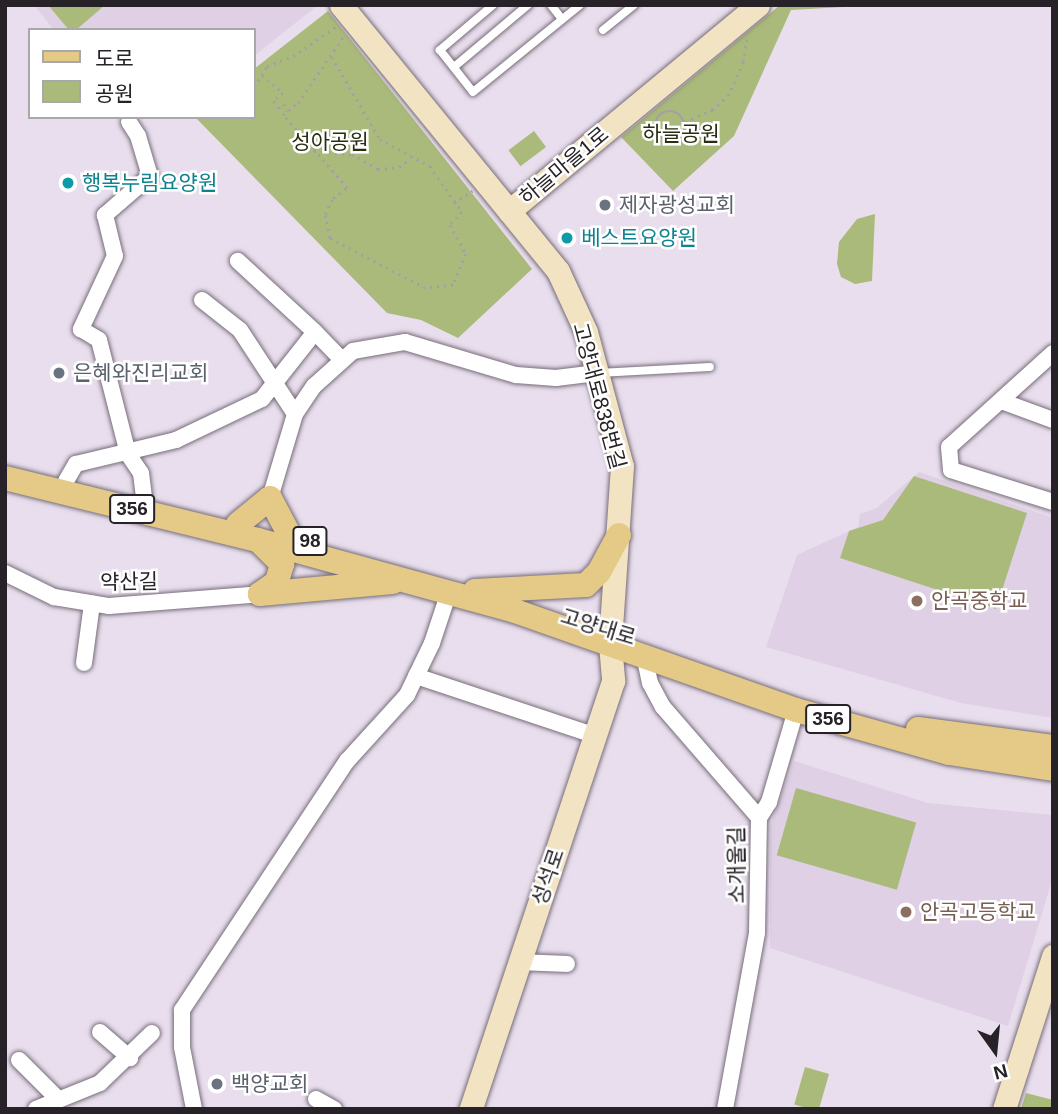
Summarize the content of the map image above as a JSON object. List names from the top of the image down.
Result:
{
  "streets": {
    "main road": ["356", "98", "고양대로"],
    "street": [
      "하늘마을1로",
      "고양대로838번길",
      "약산길",
      "소개울길",
      "성석로"
    ]
  },
  "crossings": [
    ["하늘마을1로", "고양대로838번길"],
    ["고양대로838번길", "고양대로"],
    ["고양대로838번길", "성석로"],
    ["고양대로", "소개울길"],
    ["고양대로", "성석로"]
  ],
  "parks": ["하늘공원", "성아공원"],
  "places": [
    "행복누림요양원",
    "제자광성교회",
    "베스트요양원",
    "은혜와진리교회",
    "안곡중학교",
    "안곡고등학교",
    "백양교회"
  ],
  "legend": ["도로", "공원"],
  "north": "bottom"
}
